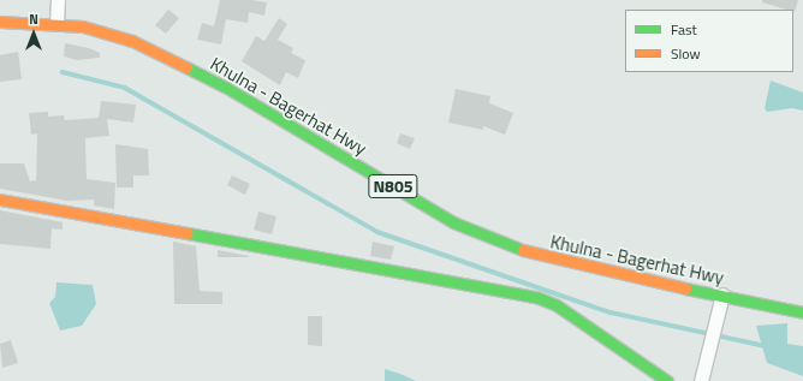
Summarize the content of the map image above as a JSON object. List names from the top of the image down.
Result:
{
  "streets": {
    "main road": ["Khulna - Bagerhat Hwy", "N805"]
  },
  "legend": ["Fast", "Slow"],
  "north": "top"
}
